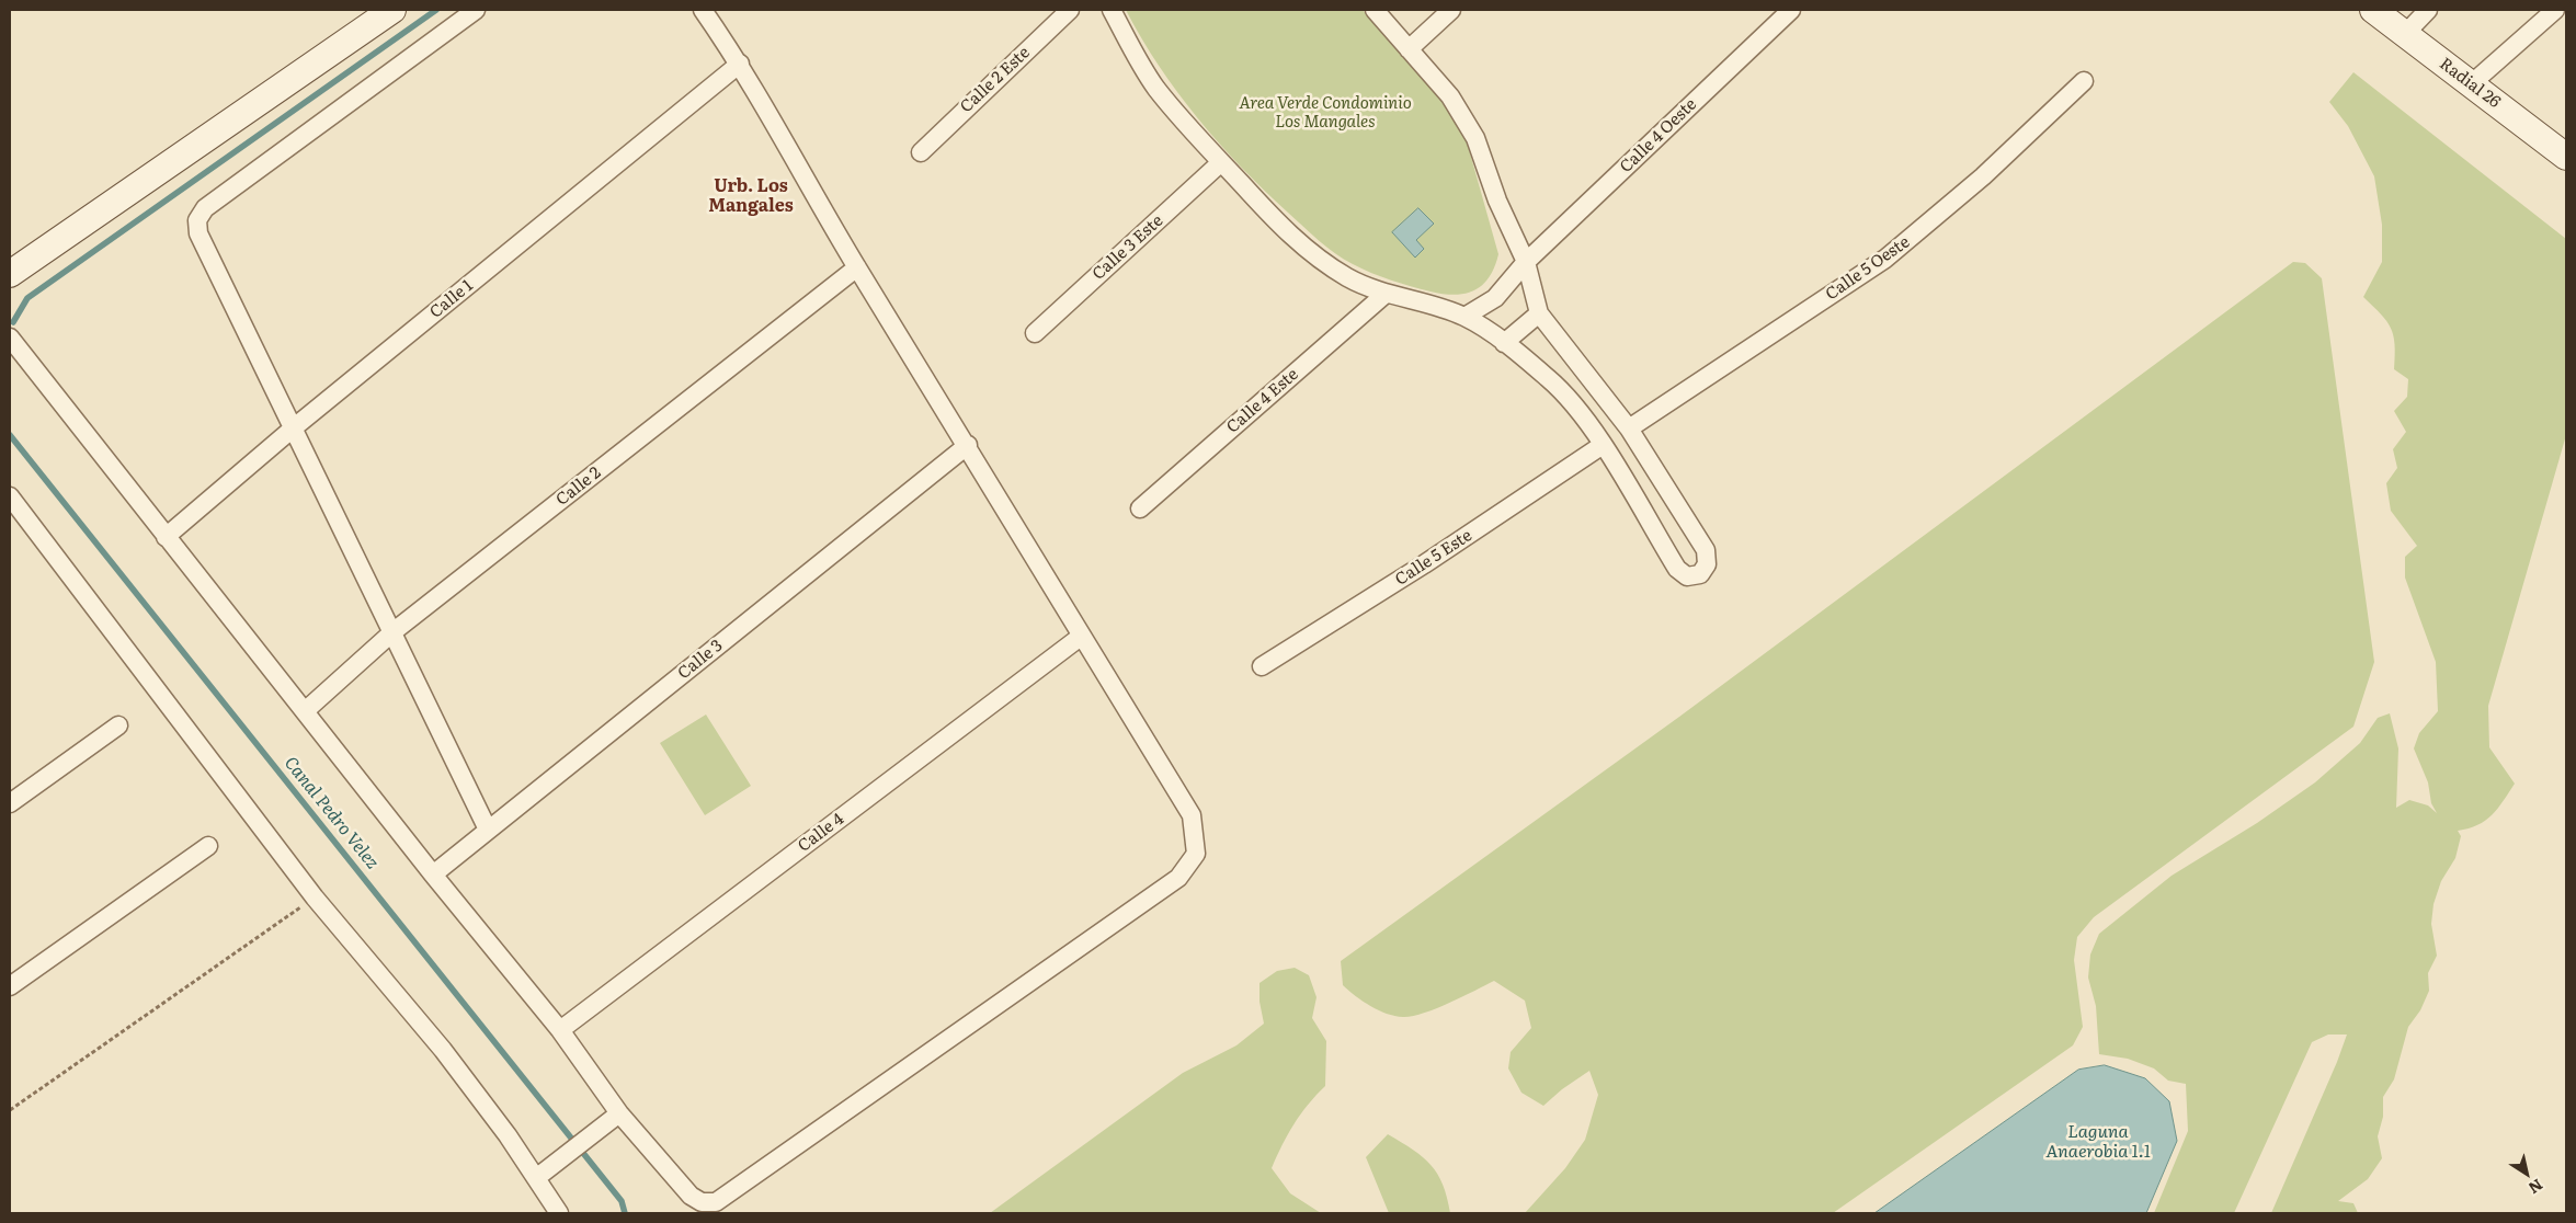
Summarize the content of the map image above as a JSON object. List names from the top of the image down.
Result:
{
  "streets": {
    "street": [
      "Calle 2 Este",
      "Radial 26",
      "Calle 4 Oeste",
      "Calle 3 Este",
      "Calle 5 Oeste",
      "Calle 1",
      "Calle 4 Este",
      "Calle 2",
      "Calle 5 Este",
      "Calle 3",
      "Calle 4"
    ]
  },
  "districts": ["Urb. Los Mangales"],
  "water": ["Canal Pedro Velez", "Laguna Anaerobia 1.1"],
  "parks": ["Area Verde Condominio Los Mangales"],
  "north": "bottom right"
}
